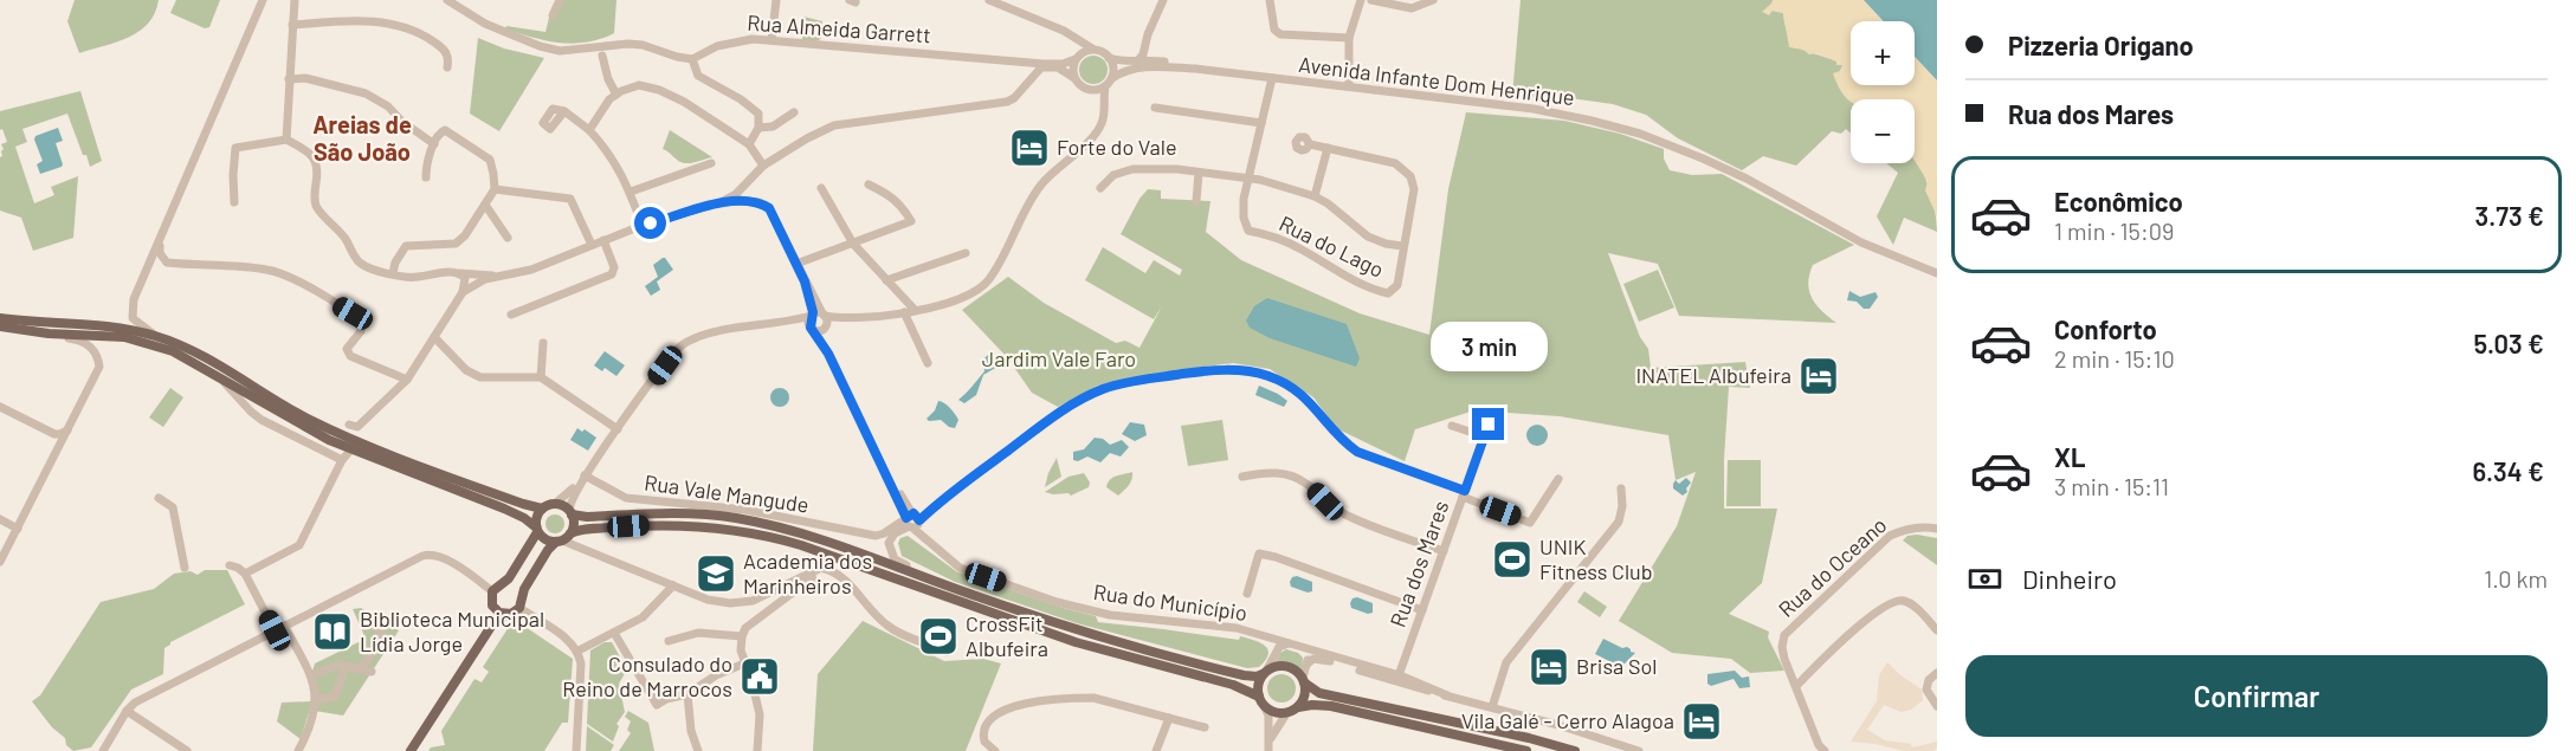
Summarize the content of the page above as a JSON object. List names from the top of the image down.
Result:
{
  "streets": {
    "street": [
      "Rua Almeida Garrett",
      "Avenida Infante Dom Henrique",
      "Rua do Lago",
      "Rua Vale Mangude",
      "Rua dos Mares",
      "Rua do Oceano",
      "Rua do Município"
    ]
  },
  "crossings": [
    ["Avenida Infante Dom Henrique", "Rua do Lago"],
    ["Rua Vale Mangude", "Rua dos Mares"],
    ["Rua Vale Mangude", "Rua do Município"],
    ["Rua dos Mares", "Rua do Município"]
  ],
  "districts": ["Areias de São João"],
  "parks": ["Jardim Vale Faro"],
  "places": {
    "hotel": [
      "Forte do Vale",
      "INATEL Albufeira",
      "Brisa Sol",
      "Vila Galé - Cerro Alagoa"
    ],
    "sports": ["UNIK Fitness Club", "CrossFit Albufeira"],
    "school or university": ["Academia dos Marinheiros"],
    "library": ["Biblioteca Municipal Lídia Jorge"],
    "public building": ["Consulado do Reino de Marrocos"]
  },
  "page": {
    "banner": ["Pizzeria Origano", "Rua dos Mares"],
    "map_buttons": ["+", "−"],
    "list": [
      {
        "name": "Econômico",
        "note": "1 min · 15:09",
        "value": "3.73 €"
      },
      {
        "name": "Conforto",
        "note": "2 min · 15:10",
        "value": "5.03 €"
      },
      {
        "name": "XL",
        "note": "3 min · 15:11",
        "value": "6.34 €"
      }
    ],
    "bubble": "3 min",
    "pay": ["Dinheiro", "1.0 km"],
    "buttons": "Confirmar"
  }
}
